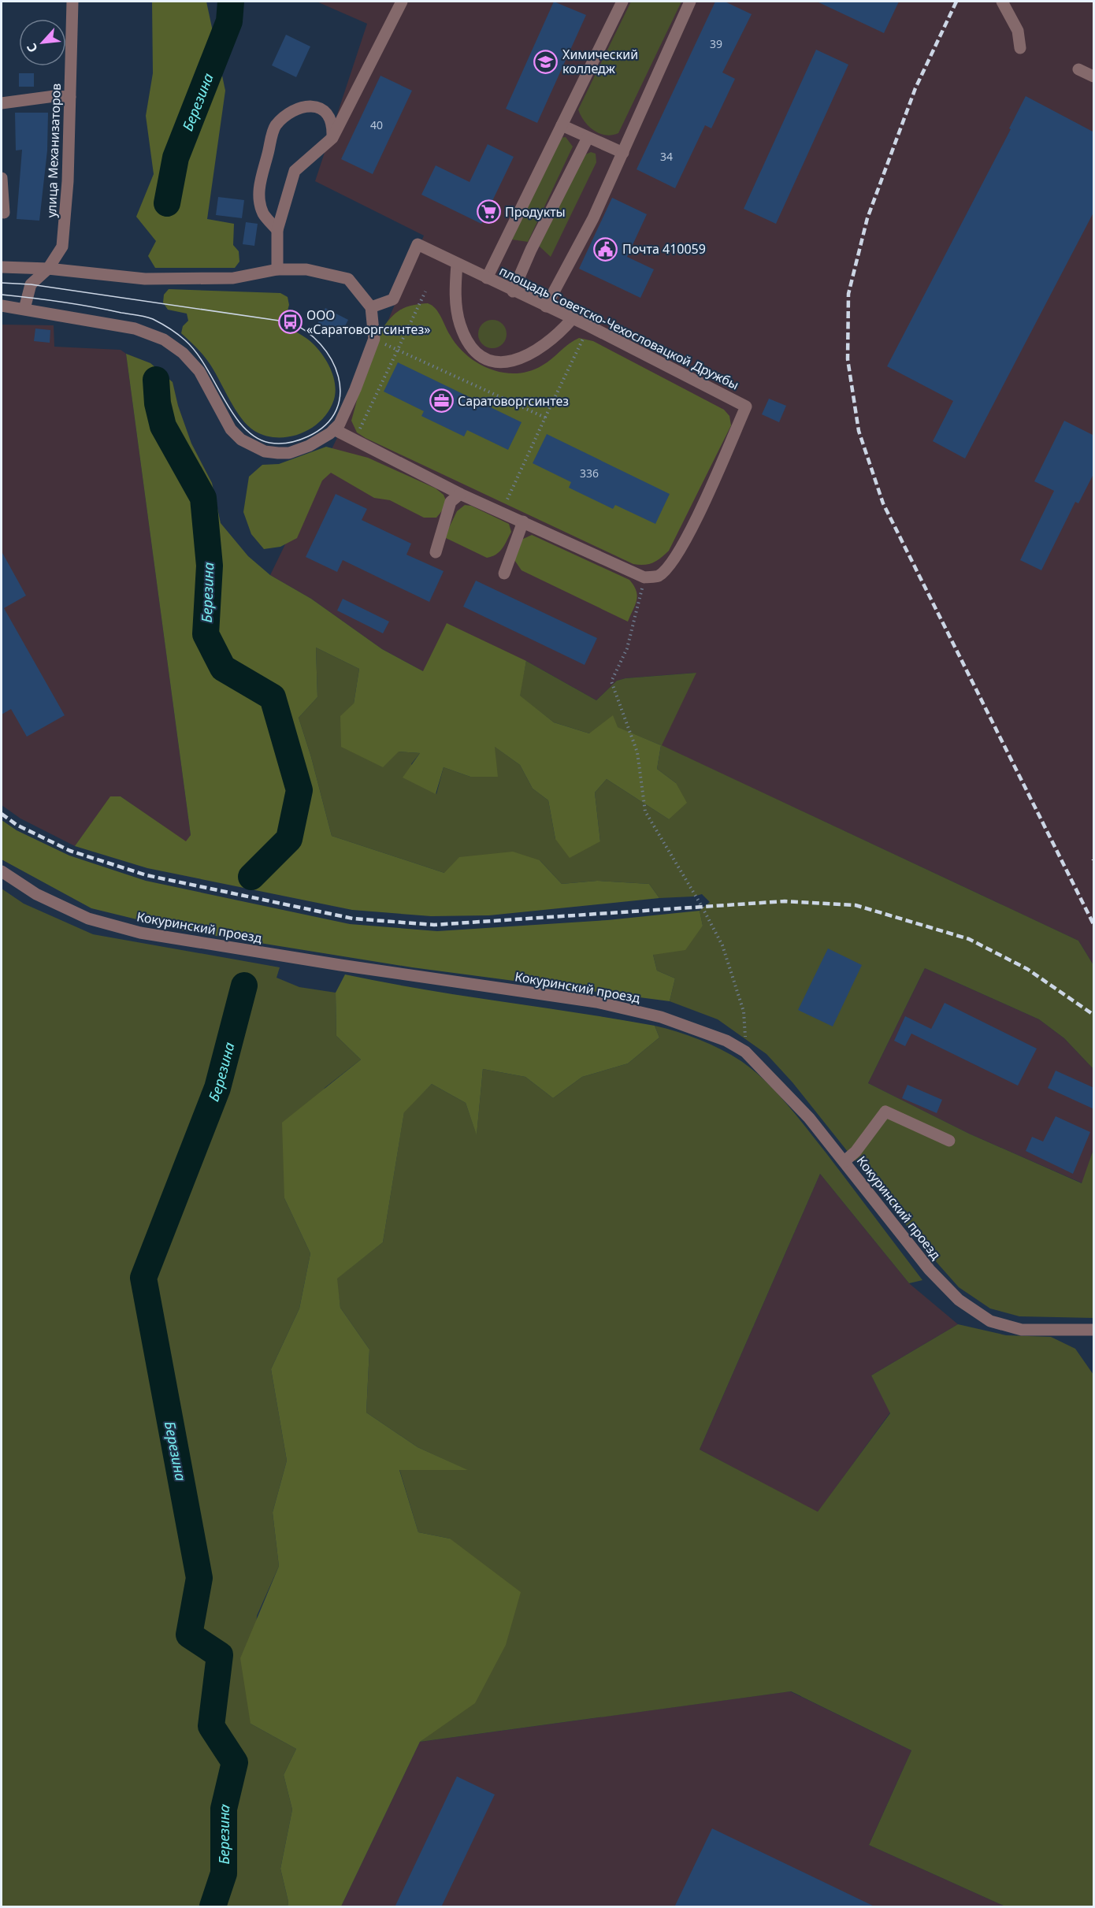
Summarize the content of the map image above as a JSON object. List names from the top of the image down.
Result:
{
  "streets": {
    "street": ["улица Механизаторов", "площадь Советско-Чехословацкой Дружбы", "Кокуринский проезд"]
  },
  "water": ["Березина"],
  "places": {
    "school or university": ["Химический колледж"],
    "supermarket": ["Продукты"],
    "public building": ["Почта 410059"],
    "bus stop": ["ООО «Саратоворгсинтез»"],
    "office": ["Саратоворгсинтез"]
  },
  "house_numbers": [
    "39",
    "40",
    "34",
    "336"
  ],
  "north": "bottom left"
}
